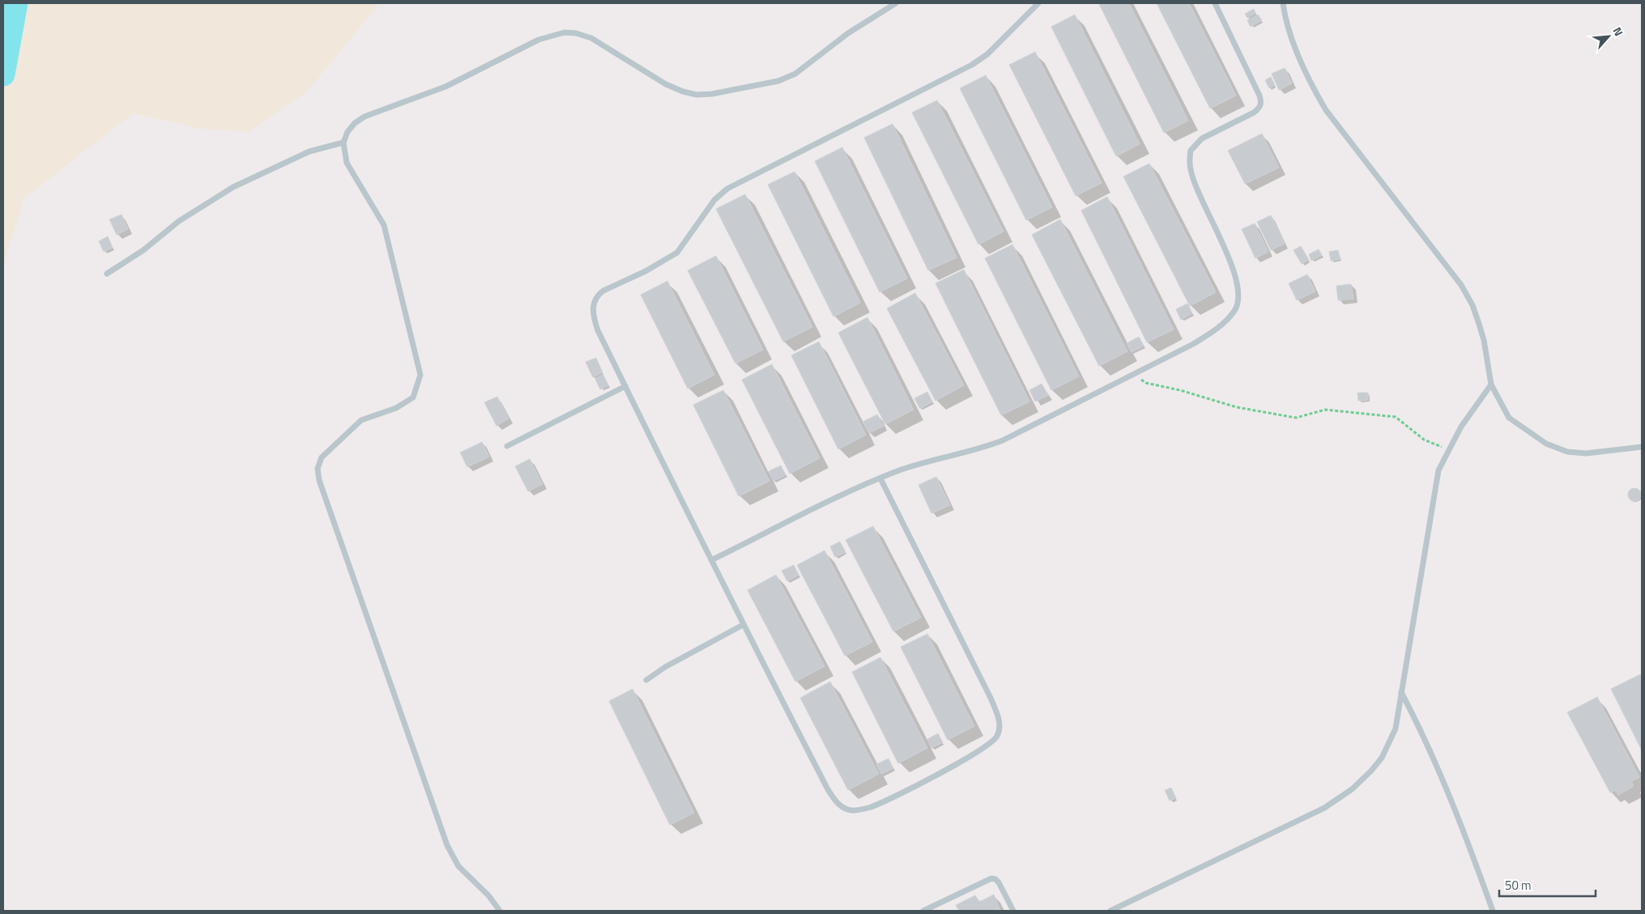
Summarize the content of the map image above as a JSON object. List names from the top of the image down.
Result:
{
  "scale_bar": "50 m",
  "north": "top right"
}
